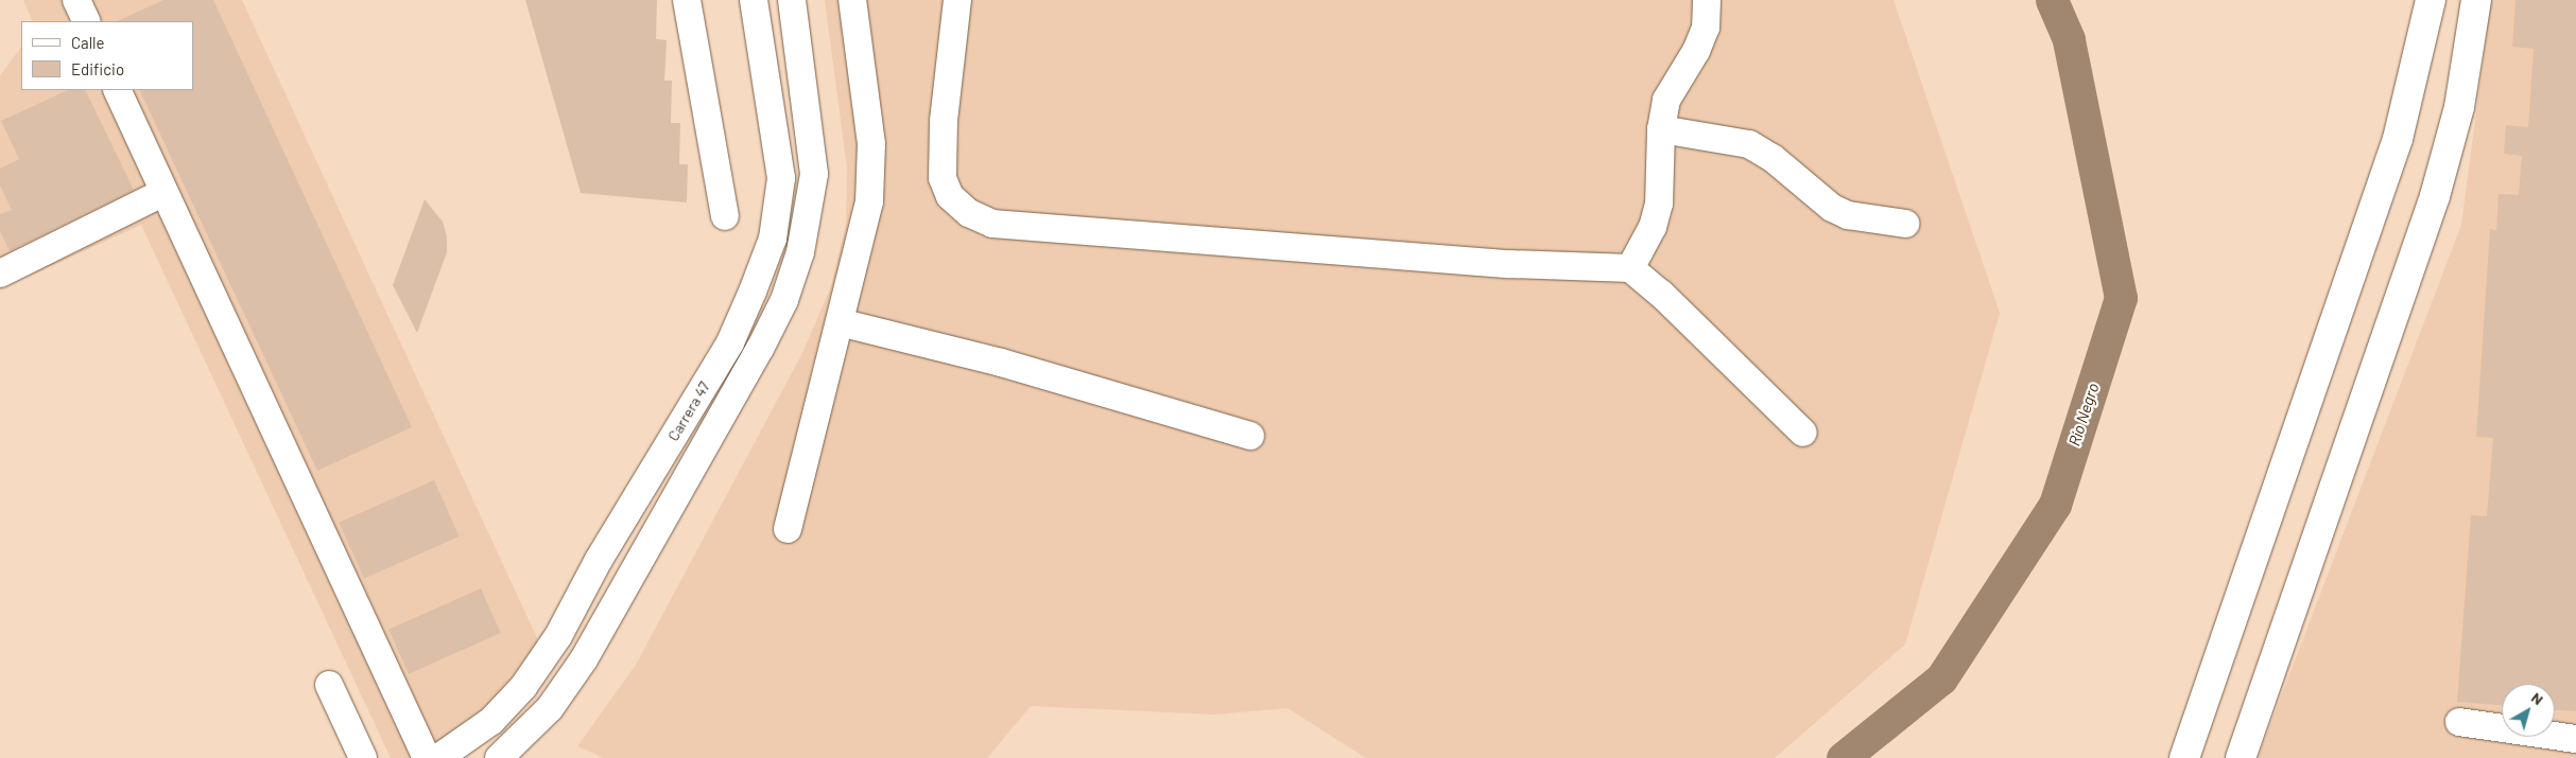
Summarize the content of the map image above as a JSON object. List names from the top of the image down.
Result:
{
  "streets": {
    "street": ["Carrera 47"]
  },
  "water": ["Río Negro"],
  "legend": ["Calle", "Edificio"],
  "north": "top right"
}
